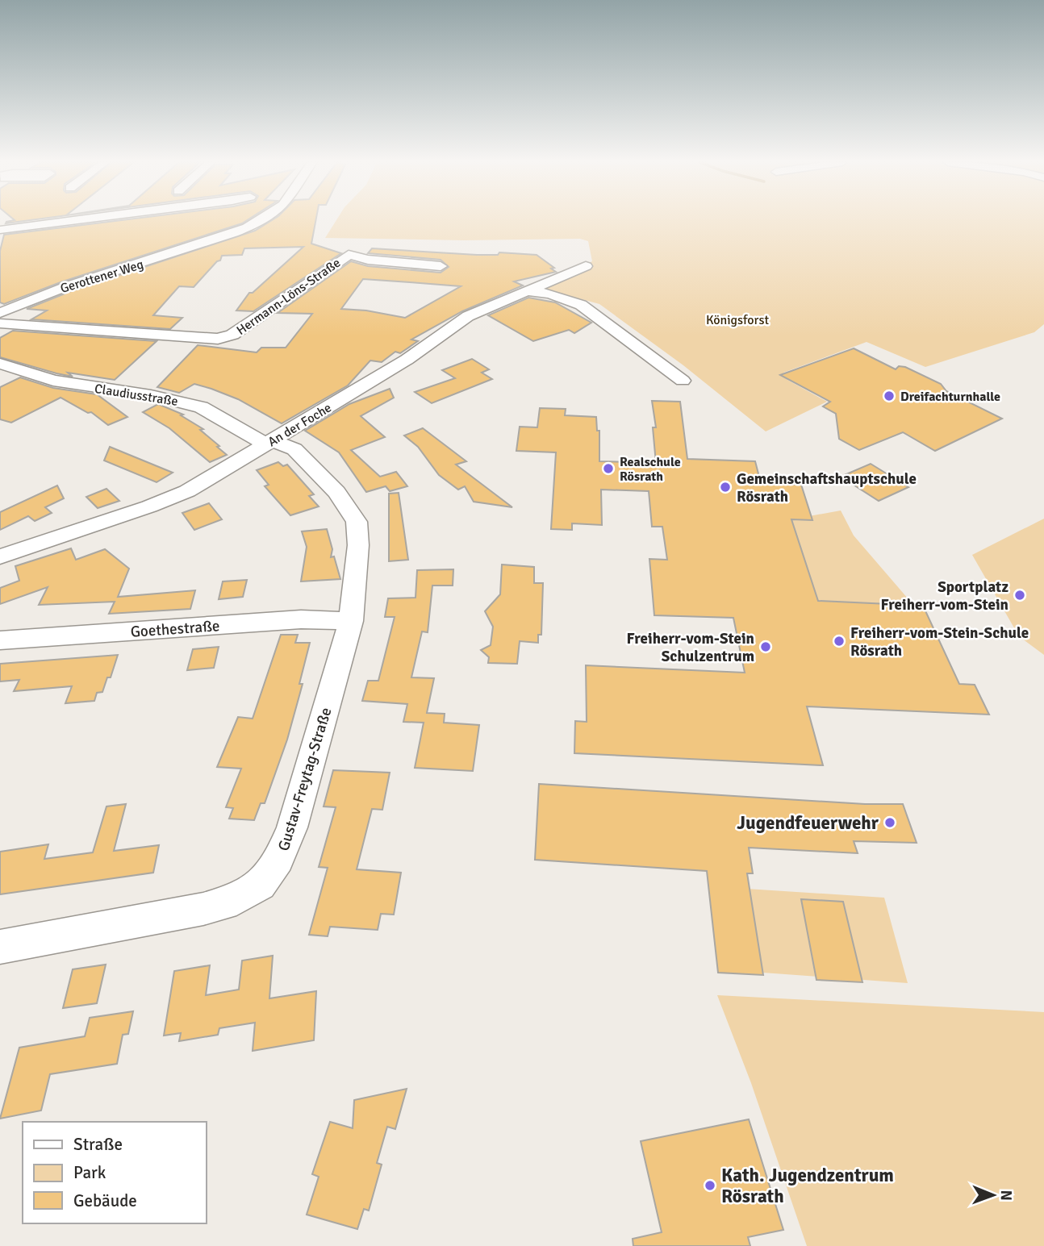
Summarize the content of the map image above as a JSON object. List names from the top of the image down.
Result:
{
  "streets": {
    "street": [
      "Gerottener Weg",
      "Hermann-Löns-Straße",
      "Claudiusstraße",
      "An der Foche",
      "Goethestraße",
      "Gustav-Freytag-Straße"
    ]
  },
  "crossings": [
    ["Claudiusstraße", "An der Foche"],
    ["Claudiusstraße", "Gustav-Freytag-Straße"],
    ["An der Foche", "Gustav-Freytag-Straße"],
    ["Goethestraße", "Gustav-Freytag-Straße"]
  ],
  "parks": ["Königsforst"],
  "places": [
    "Dreifachturnhalle",
    "Realschule Rösrath",
    "Gemeinschaftshauptschule Rösrath",
    "Sportplatz Freiherr-vom-Stein",
    "Freiherr-vom-Stein-Schule Rösrath",
    "Freiherr-vom-Stein Schulzentrum",
    "Jugendfeuerwehr",
    "Kath. Jugendzentrum Rösrath"
  ],
  "legend": ["Straße", "Park", "Gebäude"],
  "north": "right"
}
